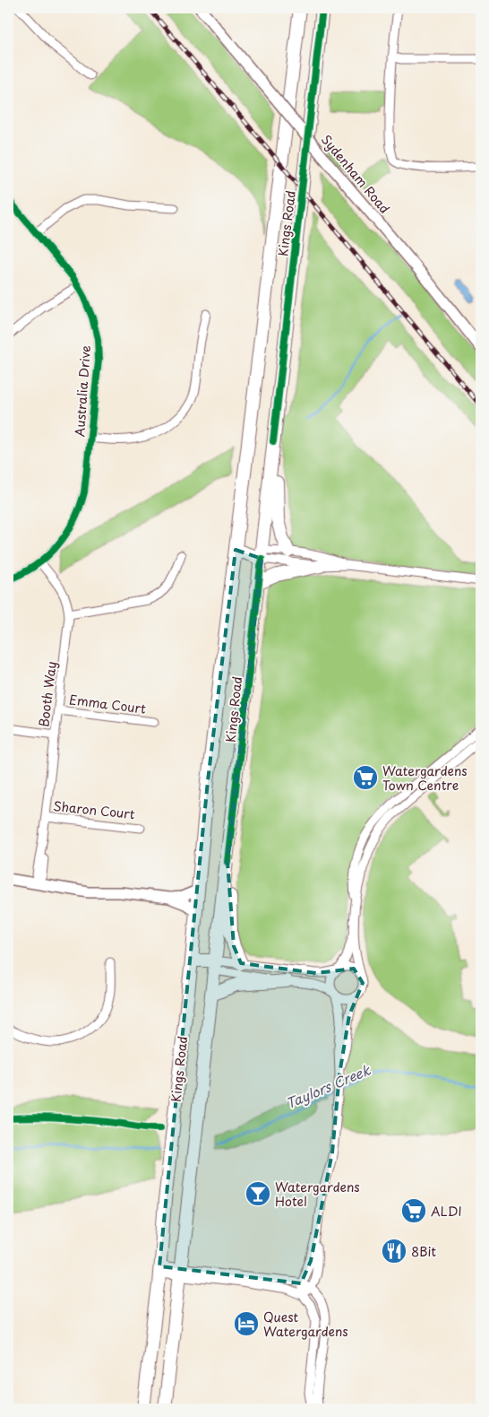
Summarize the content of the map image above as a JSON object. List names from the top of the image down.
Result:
{
  "streets": {
    "main road": ["Kings Road"],
    "street": [
      "Sydenham Road",
      "Australia Drive",
      "Booth Way",
      "Emma Court",
      "Sharon Court"
    ]
  },
  "crossings": [
    ["Australia Drive", "Booth Way"],
    ["Booth Way", "Emma Court"],
    ["Booth Way", "Sharon Court"]
  ],
  "water": ["Taylors Creek"],
  "places": {
    "supermarket": ["Watergardens Town Centre", "ALDI"],
    "bar": ["Watergardens Hotel"],
    "restaurant": ["8Bit"],
    "hotel": ["Quest Watergardens"]
  }
}
